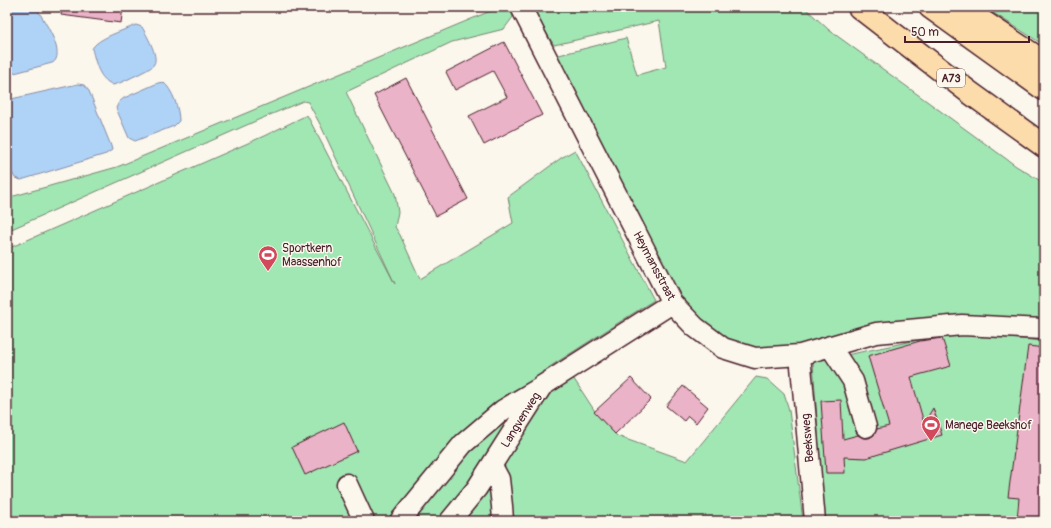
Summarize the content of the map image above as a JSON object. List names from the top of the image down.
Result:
{
  "streets": {
    "highway": ["A73"],
    "street": ["Heymansstraat", "Langvenweg", "Beeksweg"]
  },
  "crossings": [
    ["Heymansstraat", "Langvenweg"],
    ["Heymansstraat", "Beeksweg"]
  ],
  "places": {
    "sports": ["Sportkern Maassenhof", "Manege Beekshof"]
  },
  "scale_bar": "50 m"
}
